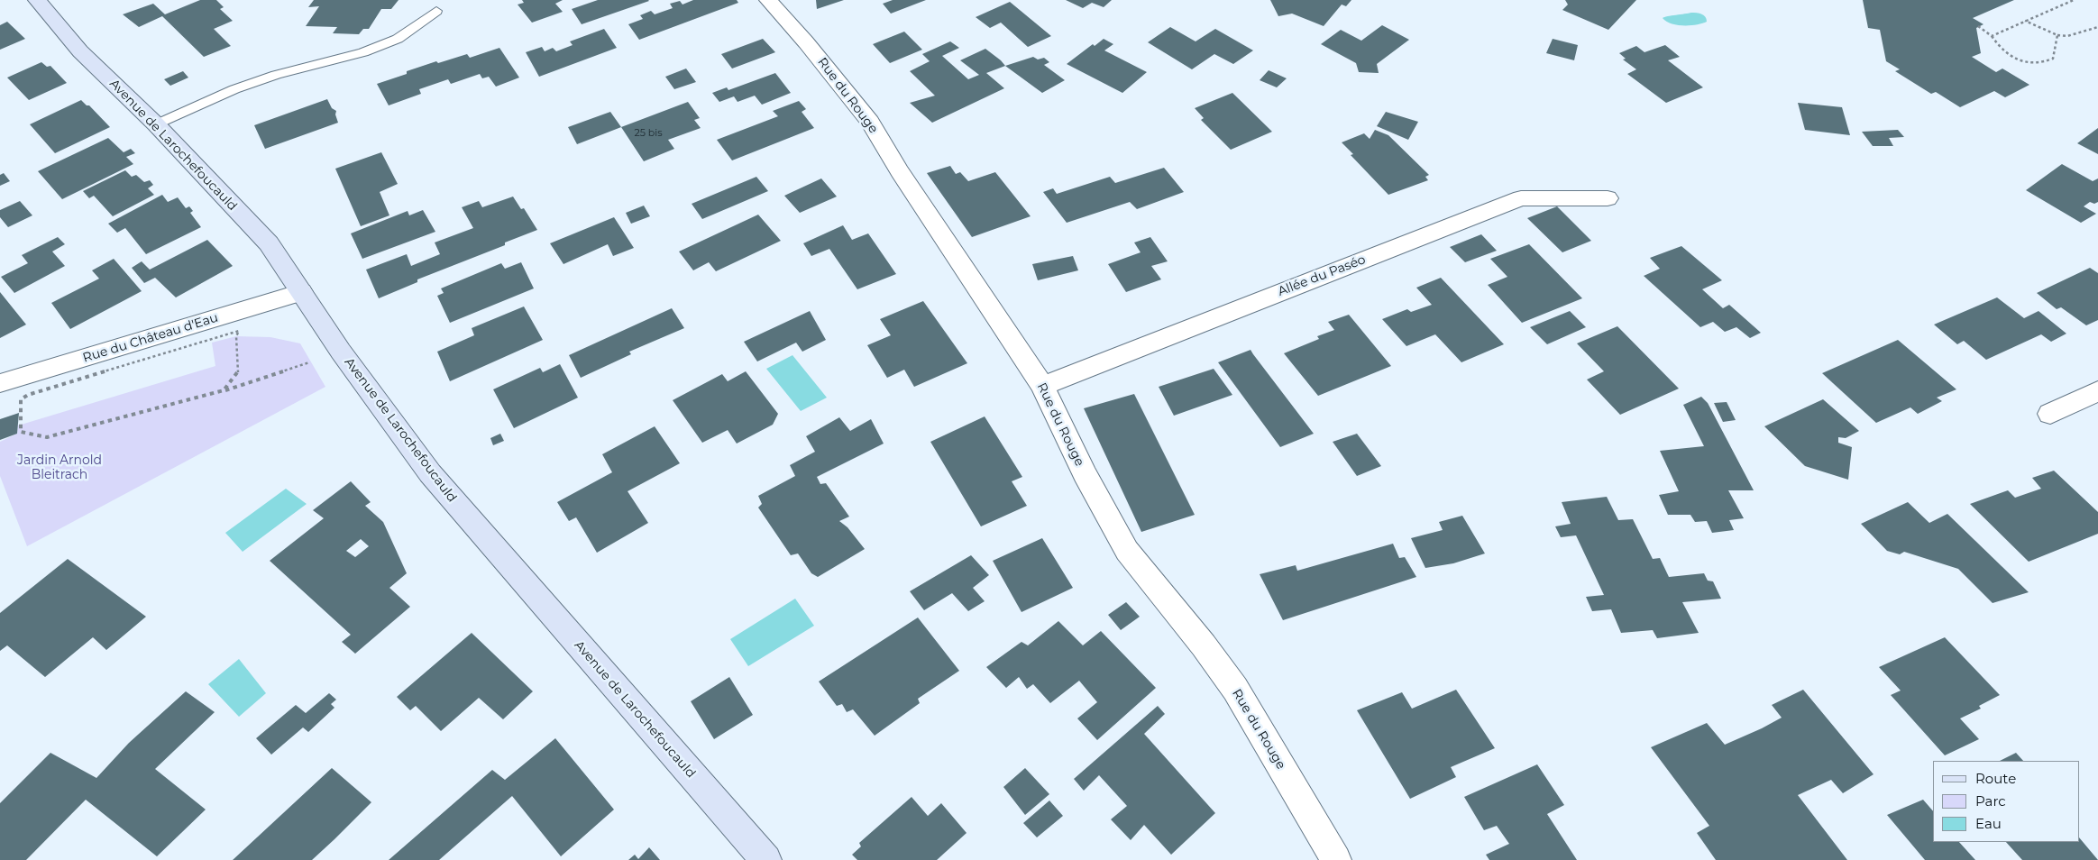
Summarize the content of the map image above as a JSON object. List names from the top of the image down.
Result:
{
  "streets": {
    "main road": ["Avenue de Larochefoucauld"],
    "street": ["Rue du Rouge", "Allée du Paséo", "Rue du Château d'Eau"]
  },
  "crossings": [
    ["Rue du Rouge", "Allée du Paséo"],
    ["Avenue de Larochefoucauld", "Rue du Château d'Eau"]
  ],
  "parks": ["Jardin Arnold Bleitrach"],
  "house_numbers": ["25 bis"],
  "legend": ["Route", "Parc", "Eau"]
}
